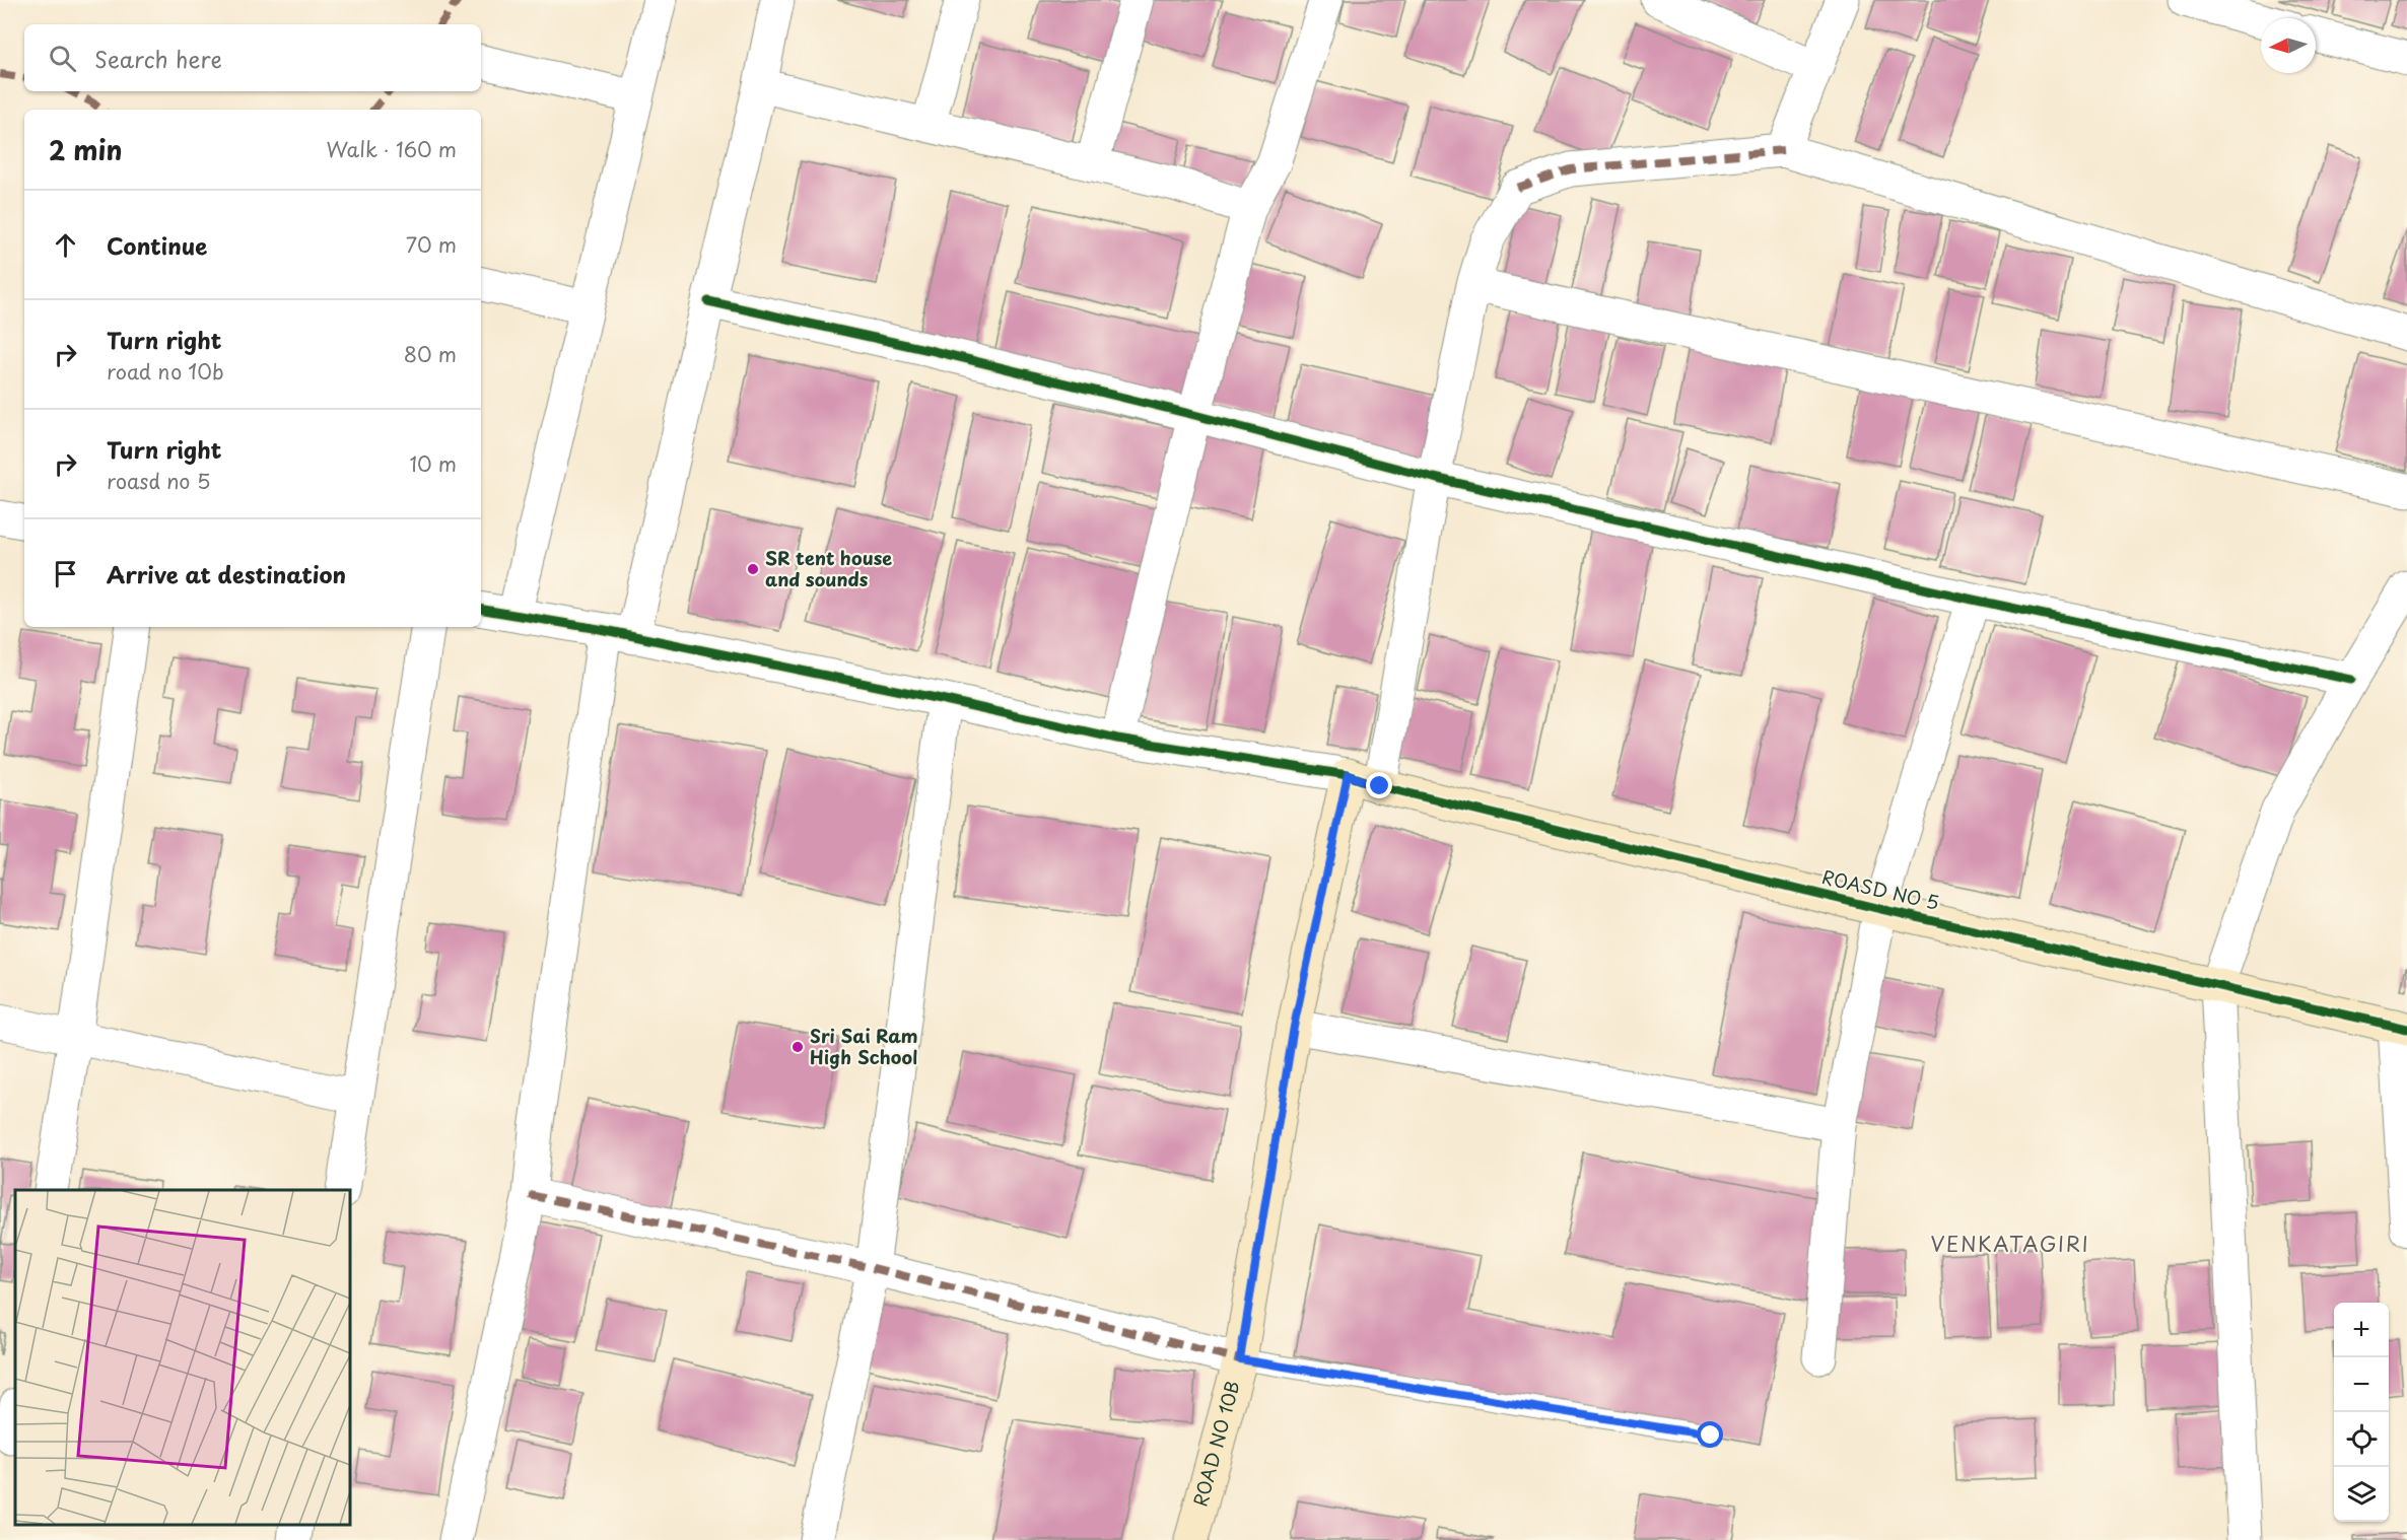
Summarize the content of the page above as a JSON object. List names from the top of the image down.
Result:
{
  "streets": {
    "street": ["ROASD NO 5", "ROAD NO 10B"]
  },
  "crossings": [
    ["ROASD NO 5", "ROAD NO 10B"]
  ],
  "districts": ["VENKATAGIRI"],
  "places": ["SR tent house and sounds", "Sri Sai Ram High School"],
  "north": "left",
  "page": {
    "search": "Search here",
    "heading": ["2 min", "Walk · 160 m"],
    "list": [
      ["Continue", "70 m"],
      ["Turn right", "road no 10b", "80 m"],
      ["Turn right", "roasd no 5", "10 m"],
      "Arrive at destination"
    ],
    "map_buttons": ["+", "−"]
  }
}
